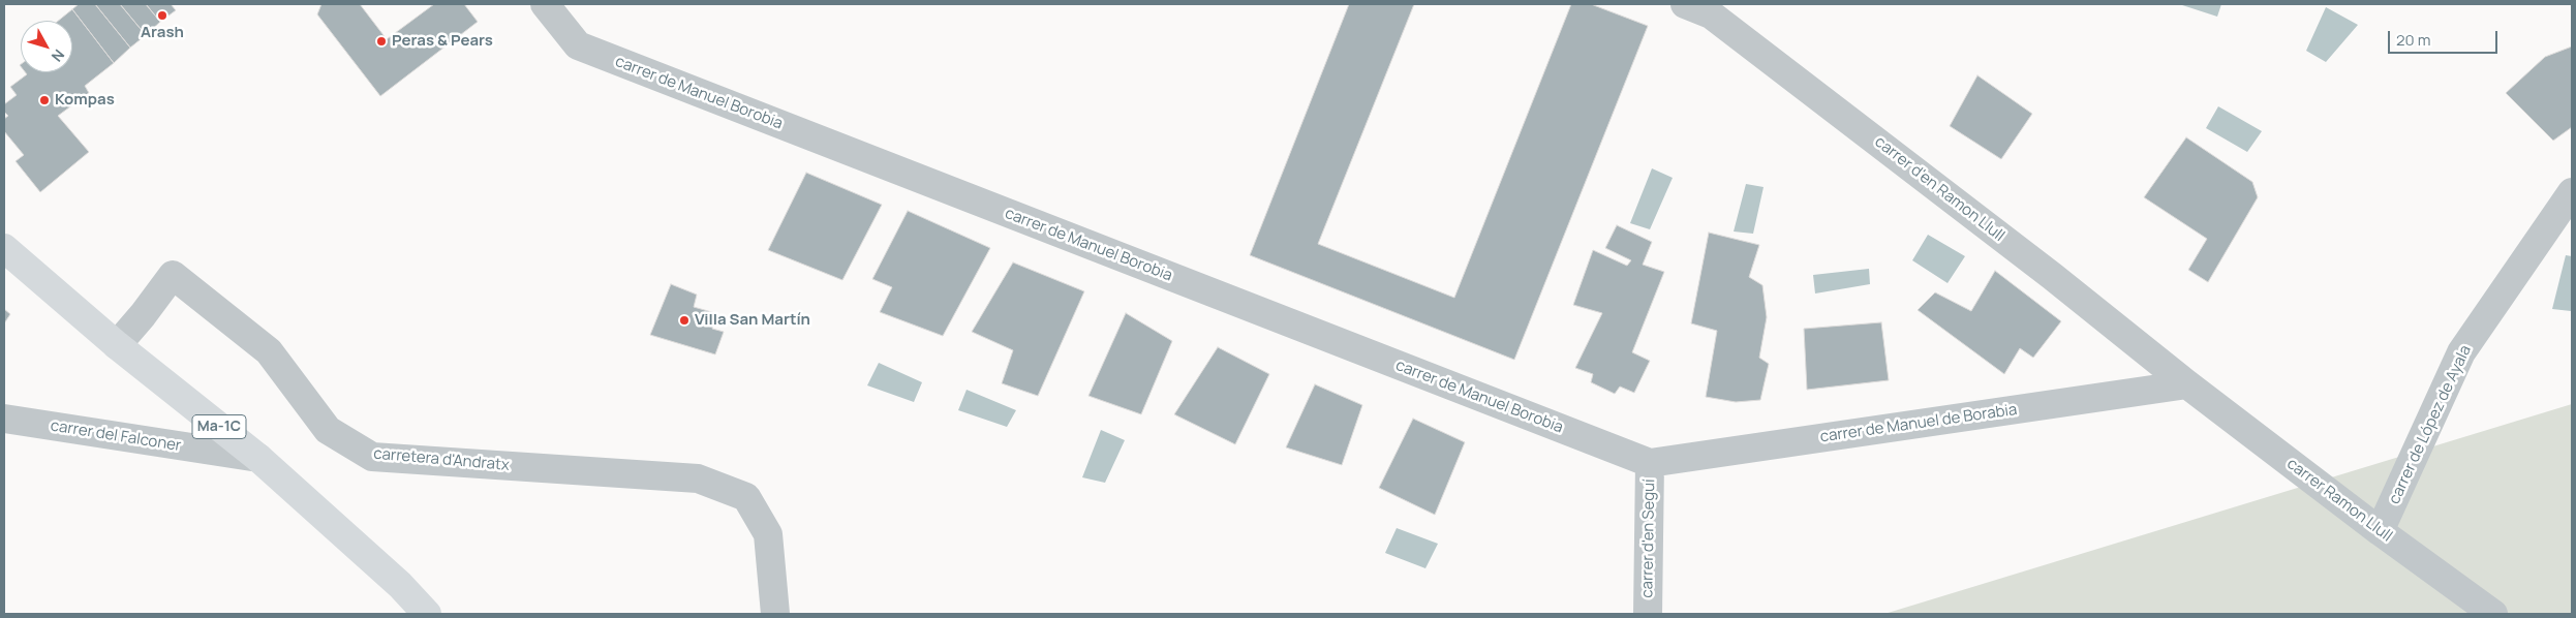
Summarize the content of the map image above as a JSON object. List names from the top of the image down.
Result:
{
  "streets": {
    "main road": ["Ma-1C"],
    "street": [
      "carrer de Manuel Borobia",
      "carrer d'en Ramon Llull",
      "carrer de Manuel de Borabia",
      "carrer de López de Ayala",
      "carrer del Falconer",
      "carretera d'Andratx",
      "carrer Ramon Llull",
      "carrer d'en Seguí"
    ]
  },
  "crossings": [
    ["carrer de Manuel Borobia", "carrer de Manuel de Borabia"],
    ["carrer de Manuel Borobia", "carrer d'en Seguí"],
    ["carrer d'en Ramon Llull", "carrer de Manuel de Borabia"],
    ["carrer d'en Ramon Llull", "carrer Ramon Llull"],
    ["carrer de Manuel de Borabia", "carrer Ramon Llull"],
    ["carrer de Manuel de Borabia", "carrer d'en Seguí"],
    ["carrer de López de Ayala", "carrer Ramon Llull"],
    ["Ma-1C", "carrer del Falconer"],
    ["Ma-1C", "carretera d'Andratx"]
  ],
  "places": [
    "Arash",
    "Peras & Pears",
    "Kompas",
    "Villa San Martín"
  ],
  "scale_bar": "20 m",
  "north": "bottom right"
}
